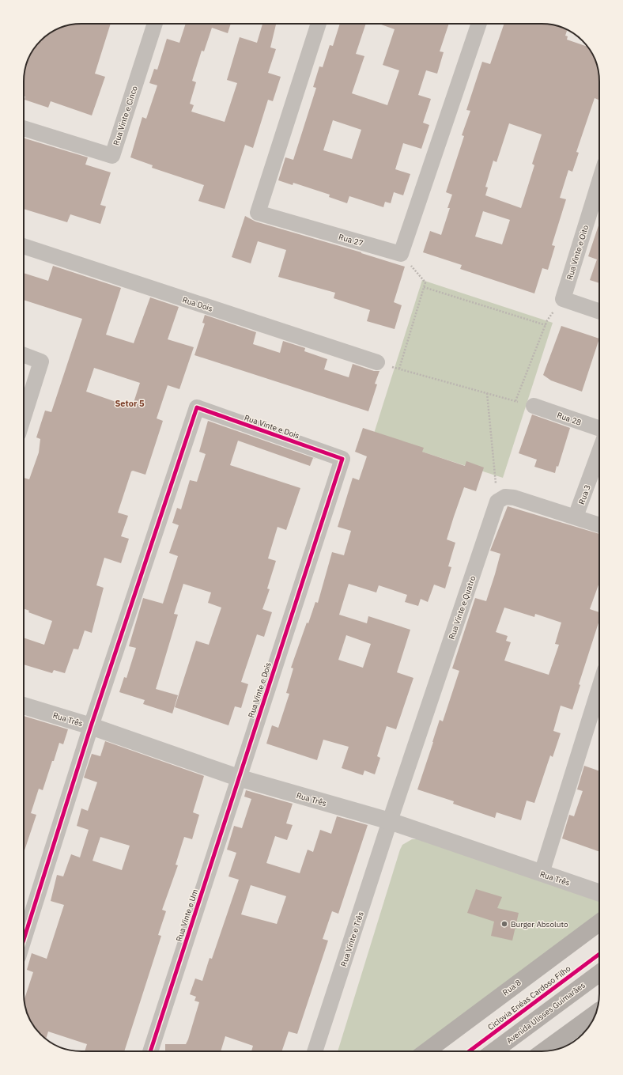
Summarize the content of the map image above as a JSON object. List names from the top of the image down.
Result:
{
  "streets": {
    "main road": ["Rua 8", "Avenida Ulisses Guimarães"],
    "street": [
      "Rua Vinte e Cinco",
      "Rua 27",
      "Rua Vinte e Oito",
      "Rua Dois",
      "Rua 28",
      "Rua Vinte e Dois",
      "Rua 3",
      "Rua Vinte e Quatro",
      "Rua Três",
      "Rua Vinte e Um",
      "Rua Vinte e Três"
    ],
    "cycle path": ["Ciclovia Enéas Cardoso Filho"]
  },
  "crossings": [
    ["Rua Vinte e Dois", "Rua Três"],
    ["Rua Vinte e Dois", "Rua Vinte e Um"],
    ["Rua Vinte e Quatro", "Rua Três"],
    ["Rua Vinte e Quatro", "Rua Vinte e Três"],
    ["Rua Três", "Rua Vinte e Um"],
    ["Rua Três", "Rua Vinte e Três"]
  ],
  "districts": ["Setor 5"],
  "places": ["Burger Absoluto"]
}
